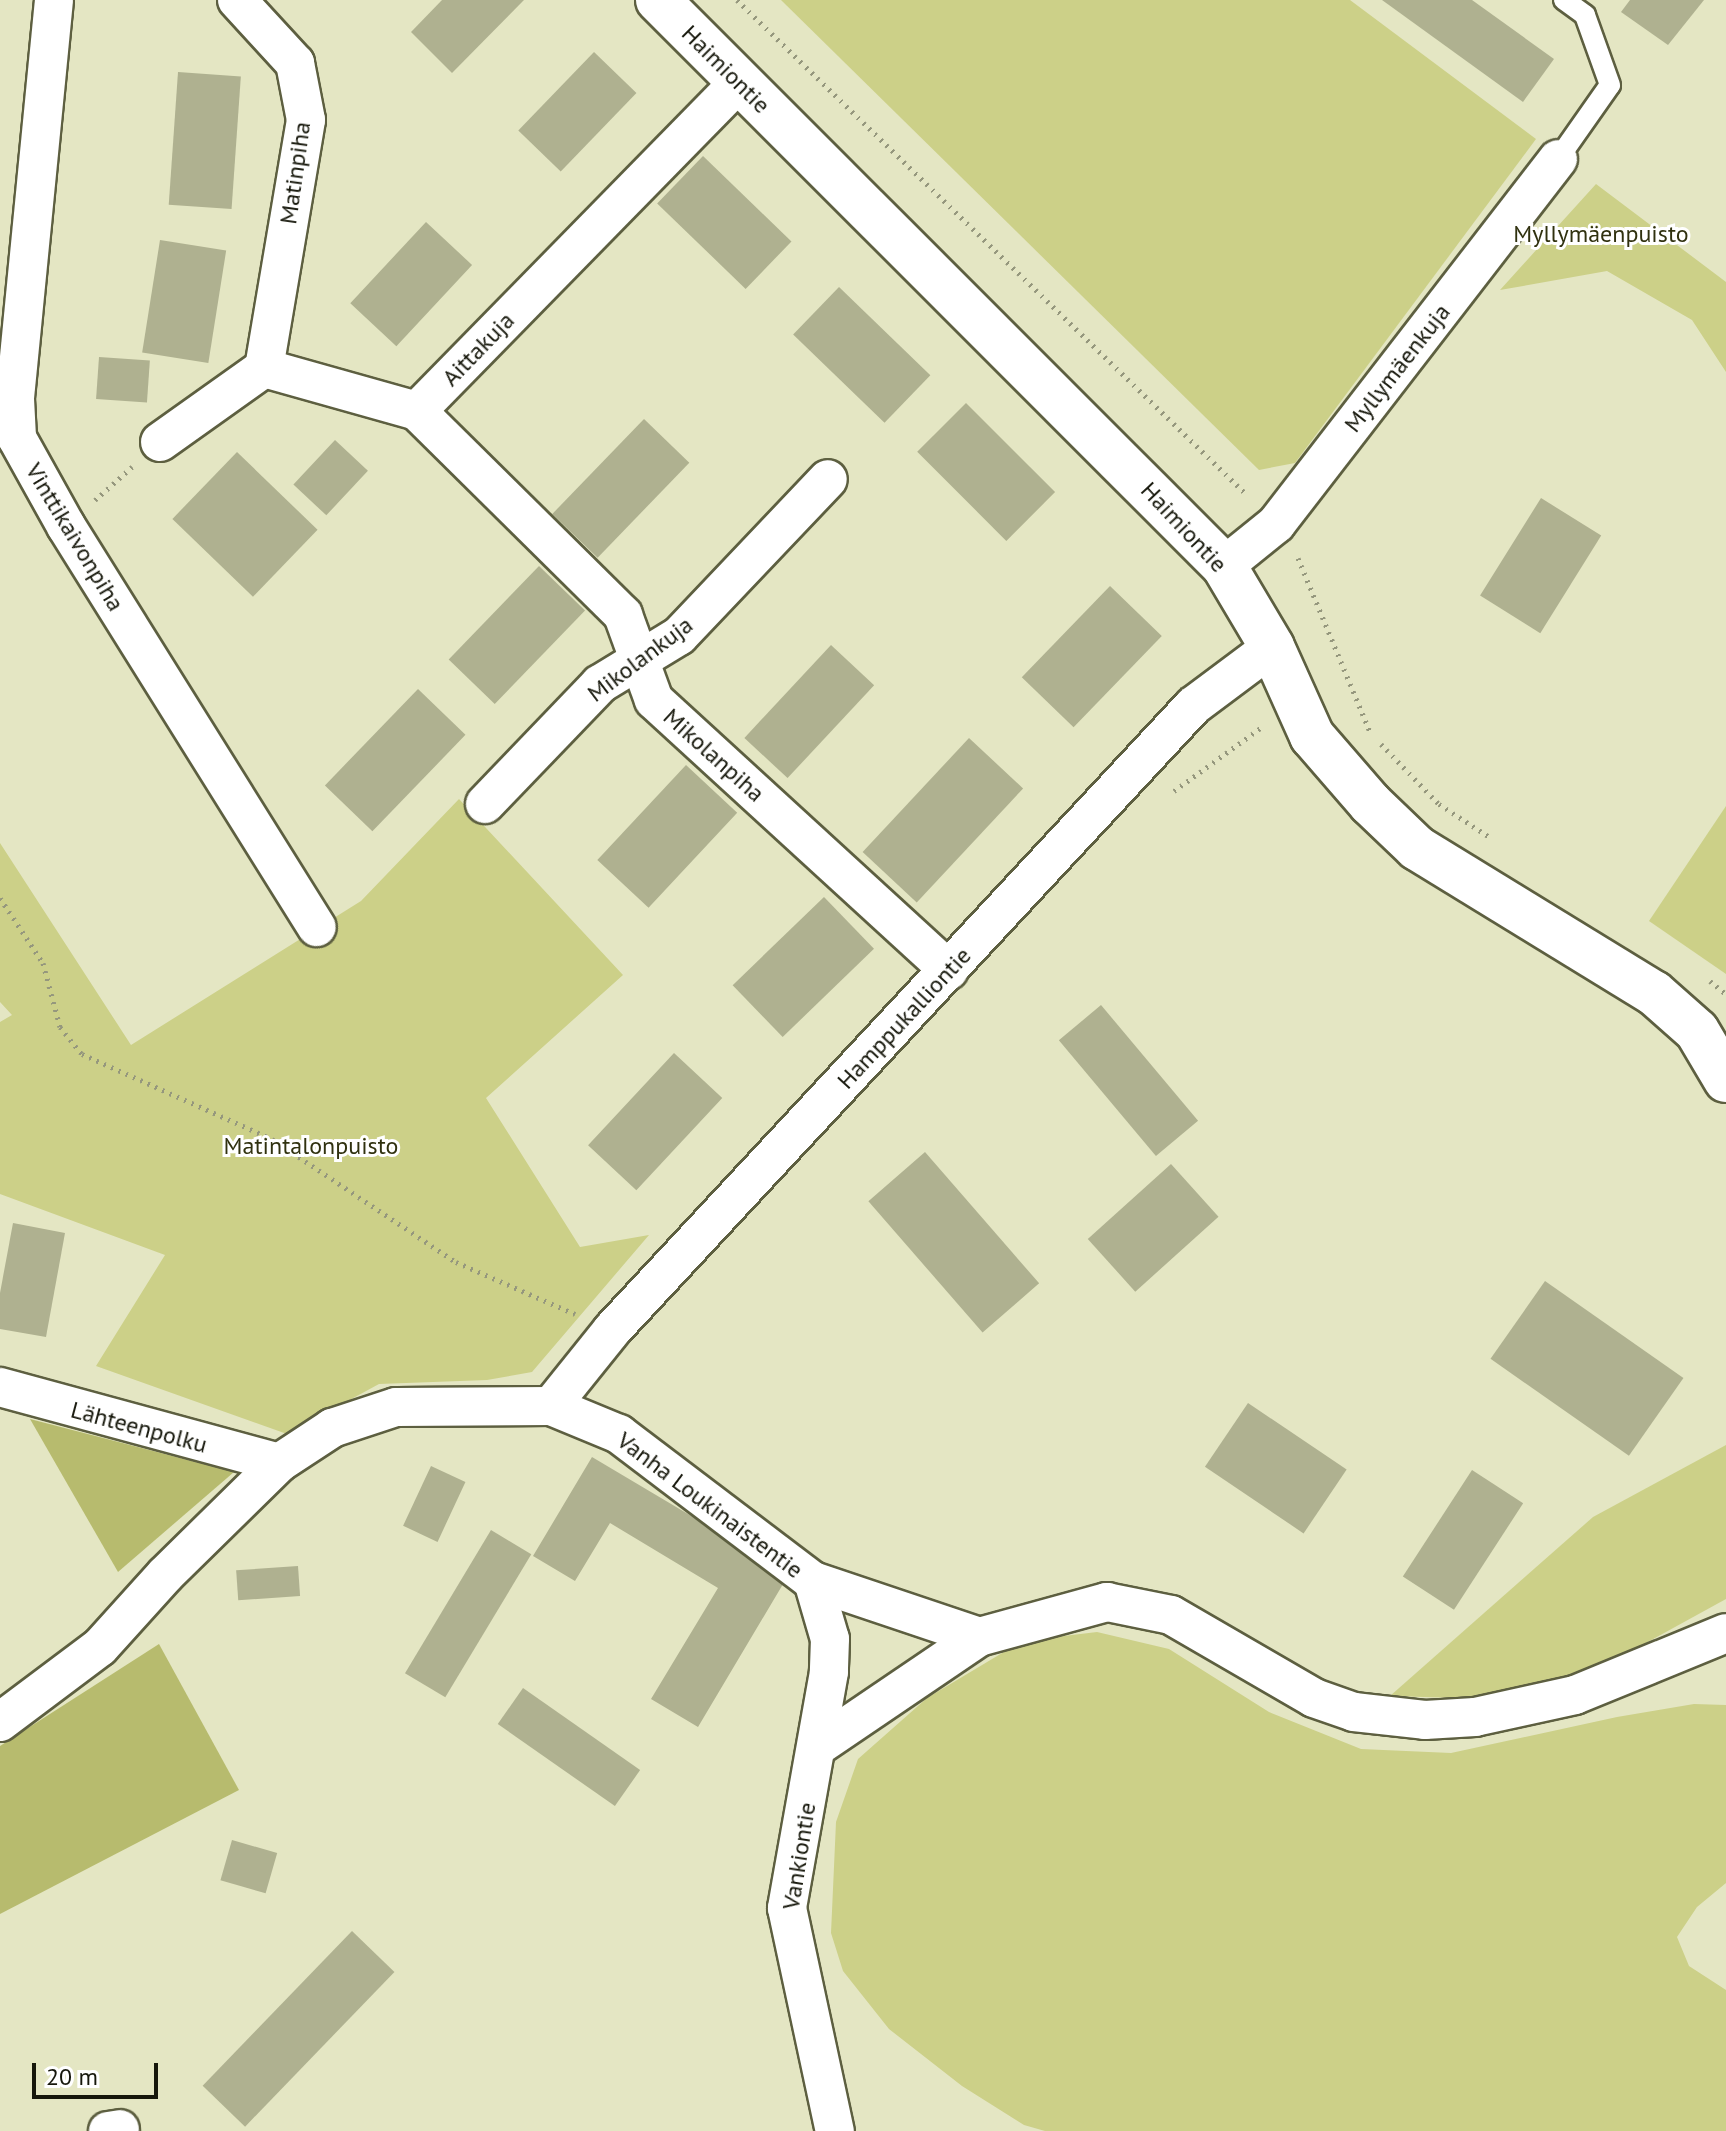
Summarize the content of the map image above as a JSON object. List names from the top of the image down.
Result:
{
  "streets": {
    "street": [
      "Haimiontie",
      "Matinpiha",
      "Aittakuja",
      "Myllymäenkuja",
      "Vinttikaivonpiha",
      "Mikolankuja",
      "Mikolanpiha",
      "Hamppukalliontie",
      "Lähteenpolku",
      "Vanha Loukinaistentie",
      "Vankiontie"
    ]
  },
  "crossings": [
    ["Haimiontie", "Aittakuja"],
    ["Haimiontie", "Myllymäenkuja"],
    ["Haimiontie", "Hamppukalliontie"],
    ["Aittakuja", "Mikolanpiha"],
    ["Mikolankuja", "Mikolanpiha"],
    ["Mikolanpiha", "Hamppukalliontie"],
    ["Hamppukalliontie", "Vanha Loukinaistentie"],
    ["Lähteenpolku", "Vanha Loukinaistentie"],
    ["Vanha Loukinaistentie", "Vankiontie"]
  ],
  "parks": ["Myllymäenpuisto", "Matintalonpuisto"],
  "scale_bar": "20 m"
}
